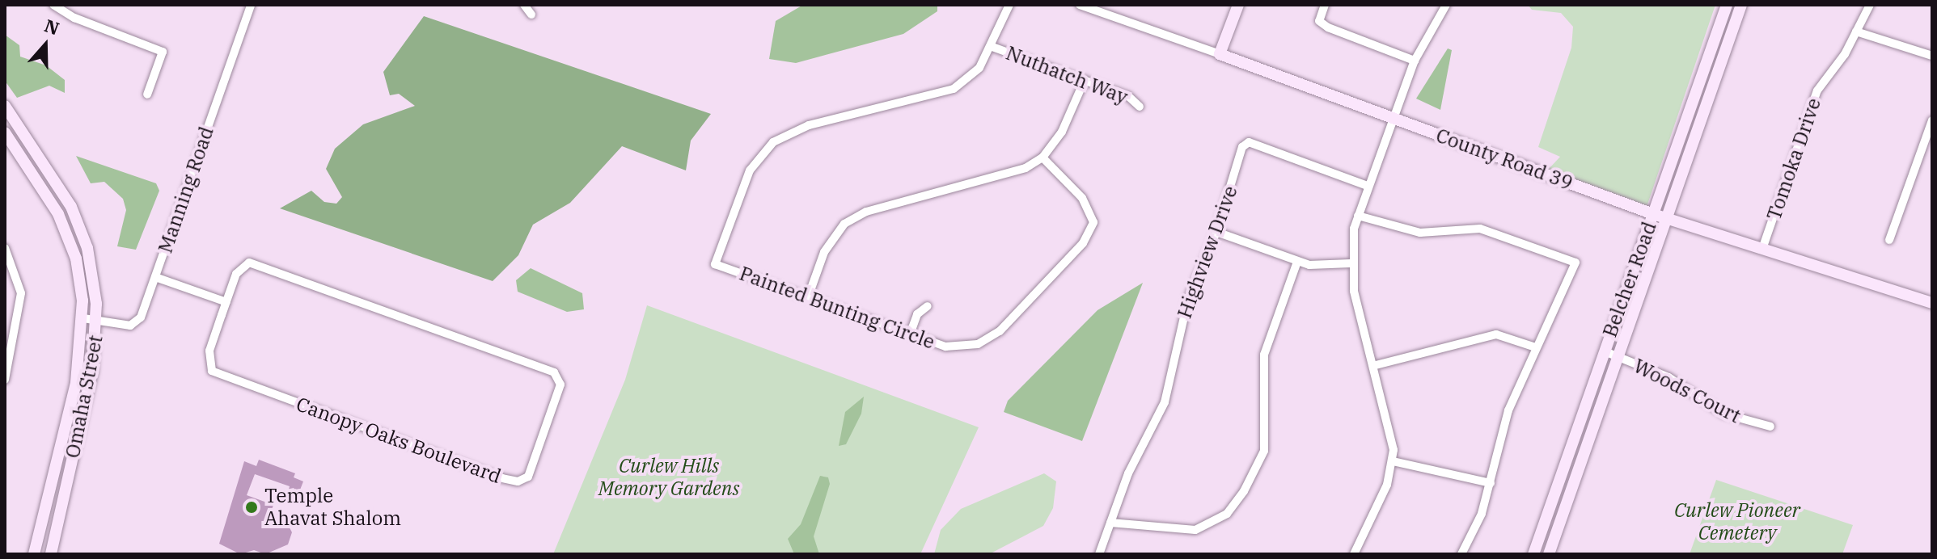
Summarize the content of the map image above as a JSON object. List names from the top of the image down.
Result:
{
  "streets": {
    "main road": ["County Road 39", "Belcher Road", "Omaha Street"],
    "street": [
      "Nuthatch Way",
      "Tomoka Drive",
      "Manning Road",
      "Highview Drive",
      "Painted Bunting Circle",
      "Woods Court",
      "Canopy Oaks Boulevard"
    ]
  },
  "crossings": [
    ["Nuthatch Way", "Painted Bunting Circle"],
    ["County Road 39", "Tomoka Drive"],
    ["County Road 39", "Belcher Road"],
    ["Manning Road", "Omaha Street"],
    ["Belcher Road", "Woods Court"]
  ],
  "parks": ["Curlew Hills Memory Gardens", "Curlew Pioneer Cemetery"],
  "places": ["Temple Ahavat Shalom"],
  "north": "top"
}
